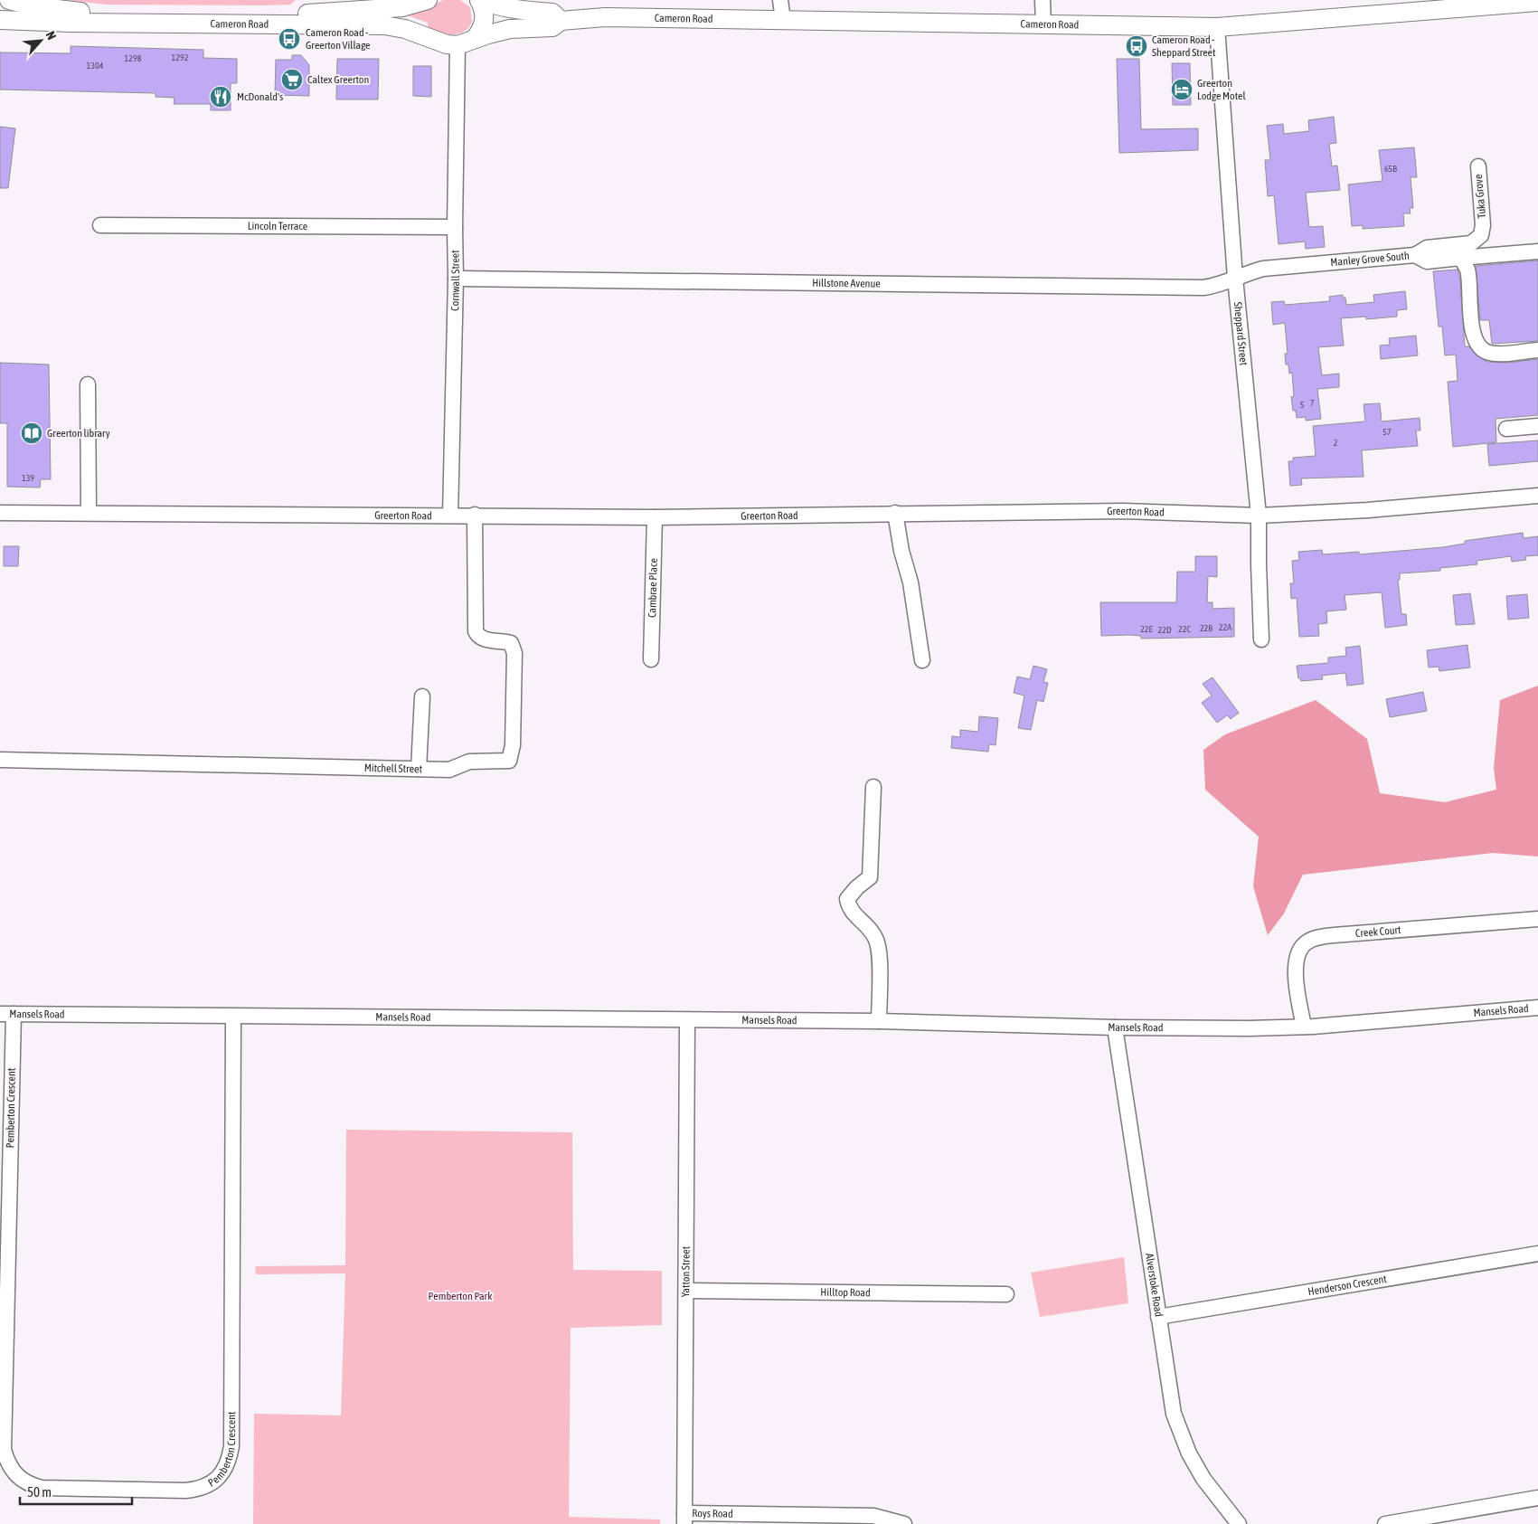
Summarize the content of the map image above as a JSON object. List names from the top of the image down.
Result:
{
  "streets": {
    "main road": ["Cameron Road"],
    "street": [
      "Tuka Grove",
      "Lincoln Terrace",
      "Manley Grove South",
      "Cornwall Street",
      "Hillstone Avenue",
      "Sheppard Street",
      "Greerton Road",
      "Cambrae Place",
      "Mitchell Street",
      "Creek Court",
      "Mansels Road",
      "Pemberton Crescent",
      "Yatton Street",
      "Alverstoke Road",
      "Henderson Crescent",
      "Hilltop Road",
      "Roys Road"
    ]
  },
  "crossings": [
    ["Cameron Road", "Cornwall Street"],
    ["Cameron Road", "Sheppard Street"],
    ["Tuka Grove", "Manley Grove South"],
    ["Lincoln Terrace", "Cornwall Street"],
    ["Manley Grove South", "Hillstone Avenue"],
    ["Manley Grove South", "Sheppard Street"],
    ["Cornwall Street", "Hillstone Avenue"],
    ["Cornwall Street", "Greerton Road"],
    ["Hillstone Avenue", "Sheppard Street"],
    ["Sheppard Street", "Greerton Road"],
    ["Greerton Road", "Cambrae Place"],
    ["Greerton Road", "Mitchell Street"],
    ["Creek Court", "Mansels Road"],
    ["Mansels Road", "Pemberton Crescent"],
    ["Mansels Road", "Yatton Street"],
    ["Mansels Road", "Alverstoke Road"],
    ["Yatton Street", "Hilltop Road"],
    ["Yatton Street", "Roys Road"],
    ["Alverstoke Road", "Henderson Crescent"]
  ],
  "parks": ["Pemberton Park"],
  "places": {
    "bus stop": ["Cameron Road - Greerton Village", "Cameron Road - Sheppard Street"],
    "supermarket": ["Caltex Greerton"],
    "hotel": ["Greerton Lodge Motel"],
    "restaurant": ["McDonald's"],
    "library": ["Greerton library"]
  },
  "house_numbers": [
    "1292",
    "1298",
    "1304",
    "65B",
    "7",
    "5",
    "57",
    "2",
    "139",
    "22A",
    "22B",
    "22E",
    "22C",
    "22D"
  ],
  "scale_bar": "50 m",
  "north": "top right"
}
